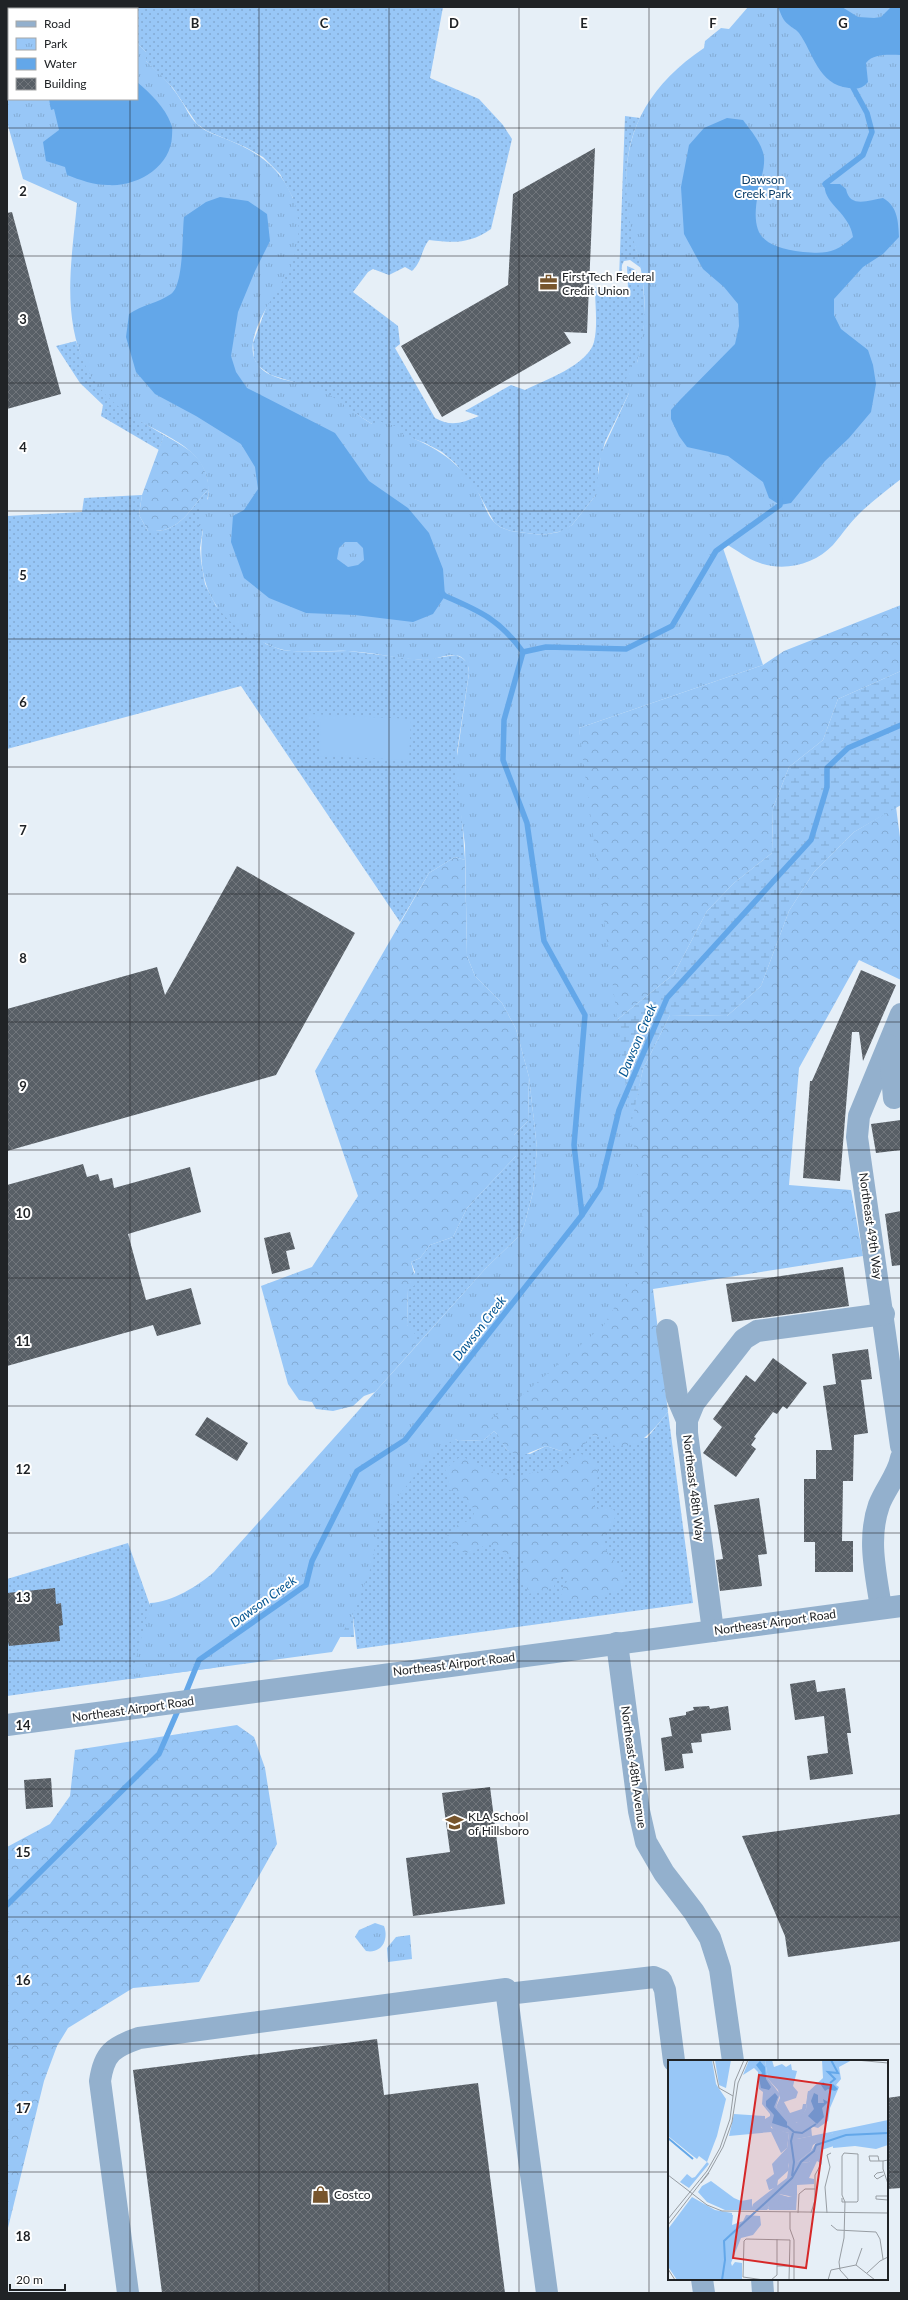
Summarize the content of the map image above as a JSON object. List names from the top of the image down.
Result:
{
  "streets": {
    "street": [
      "Northeast 49th Way",
      "Northeast 48th Way",
      "Northeast Airport Road",
      "Northeast 48th Avenue"
    ]
  },
  "crossings": [
    ["Northeast 49th Way", "Northeast 48th Way"],
    ["Northeast 48th Way", "Northeast Airport Road"],
    ["Northeast Airport Road", "Northeast 48th Avenue"]
  ],
  "water": ["Dawson Creek"],
  "parks": ["Dawson Creek Park"],
  "places": {
    "office": ["First Tech Federal Credit Union"],
    "school or university": ["KLA School of Hillsboro"],
    "shop": ["Costco"]
  },
  "legend": [
    "Road",
    "Park",
    "Water",
    "Building"
  ],
  "scale_bar": "20 m",
  "grid": {
    "columns": [
      "B",
      "C",
      "D",
      "E",
      "F",
      "G"
    ],
    "rows": [
      "2",
      "3",
      "4",
      "5",
      "6",
      "7",
      "8",
      "9",
      "10",
      "11",
      "12",
      "13",
      "14",
      "15",
      "16",
      "17",
      "18"
    ]
  }
}
